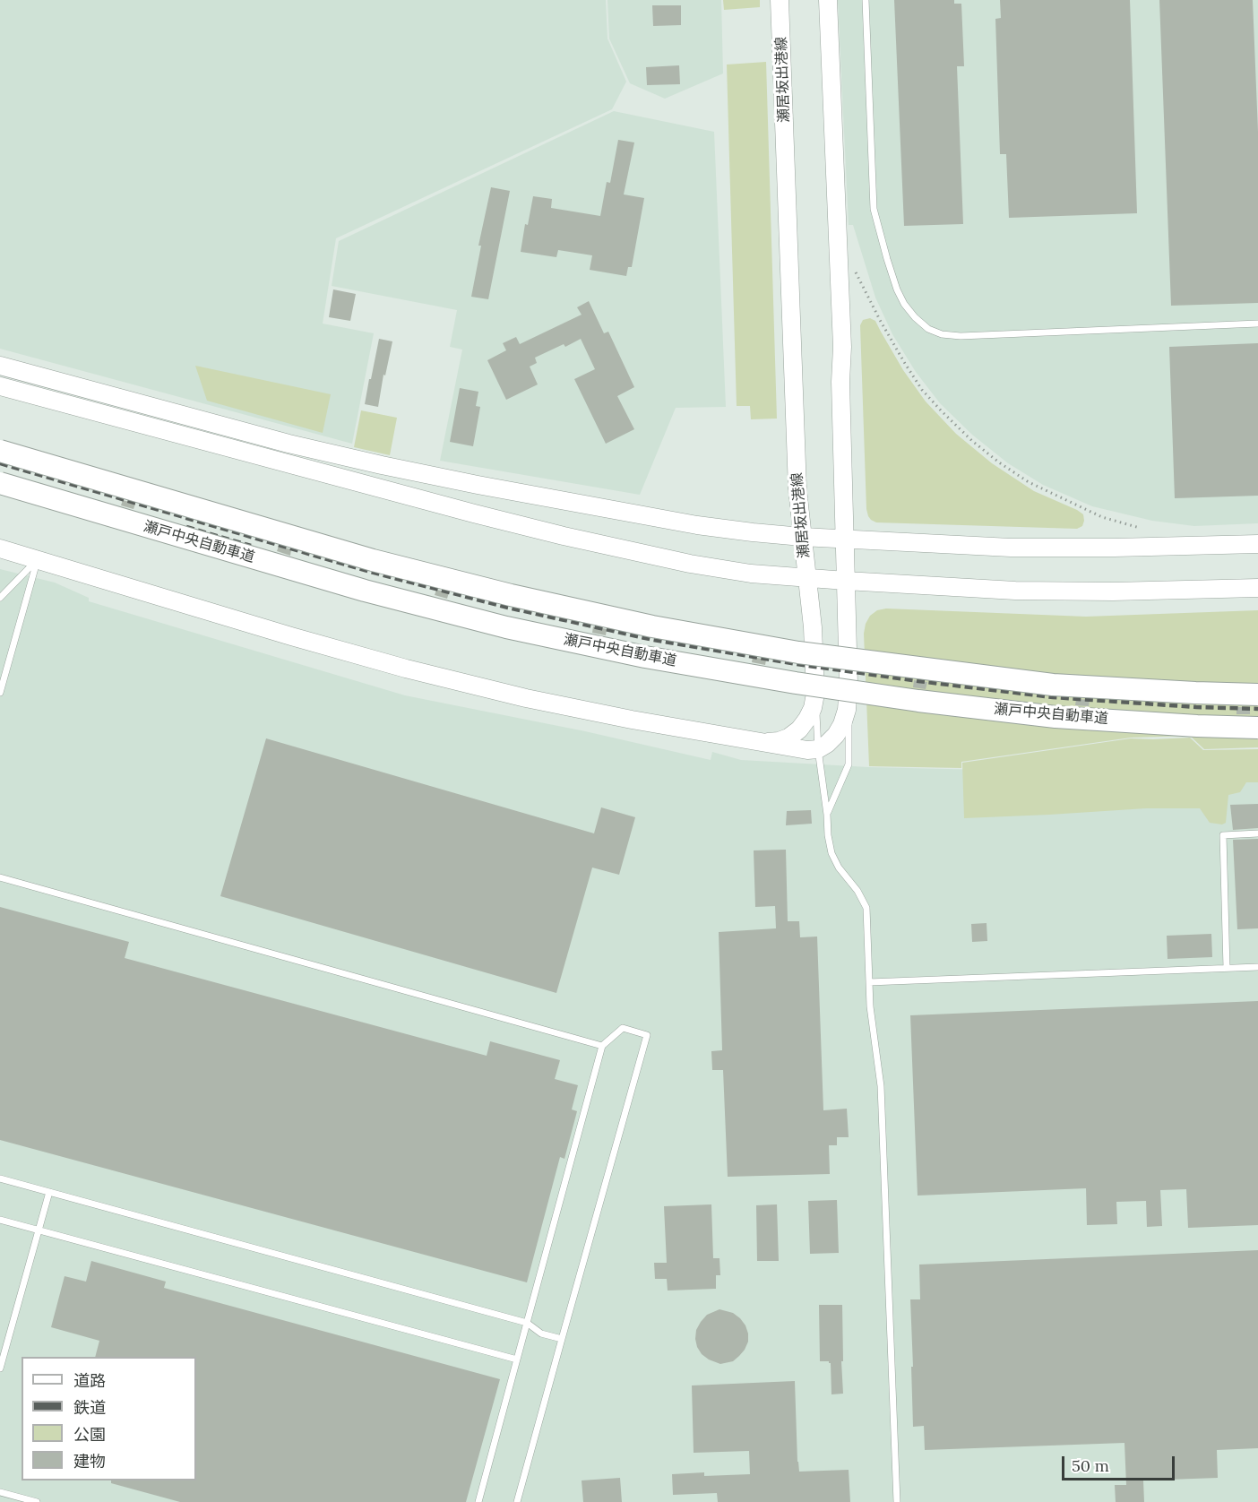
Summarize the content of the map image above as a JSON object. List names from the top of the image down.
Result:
{
  "streets": {
    "highway": ["瀬戸中央自動車道"],
    "street": ["瀬居坂出港線"]
  },
  "legend": [
    "道路",
    "鉄道",
    "公園",
    "建物"
  ],
  "scale_bar": "50 m"
}
